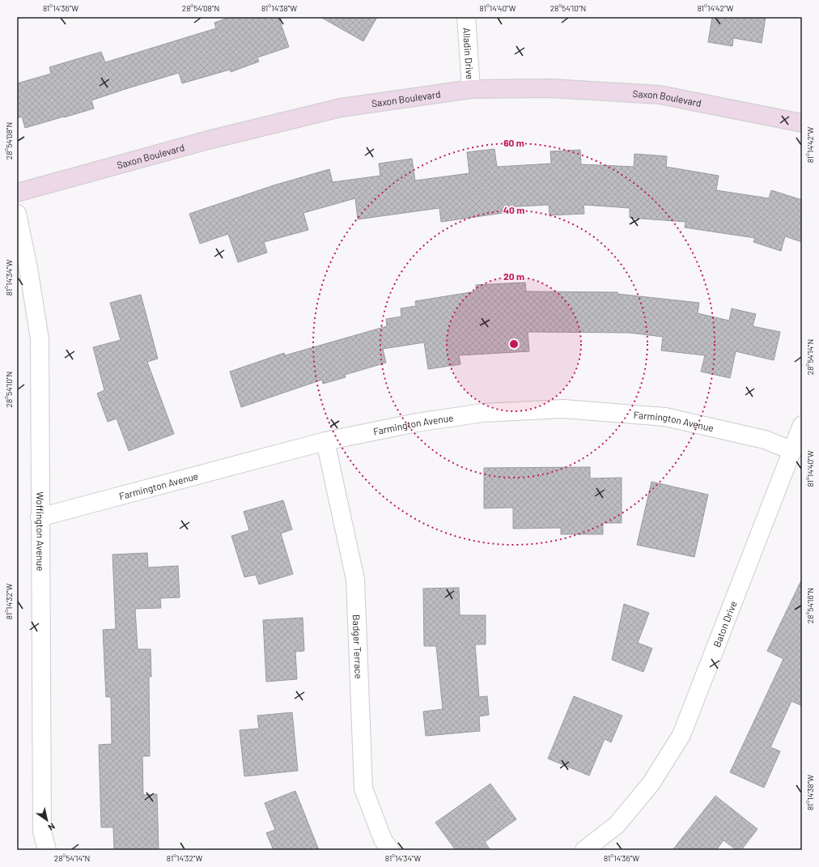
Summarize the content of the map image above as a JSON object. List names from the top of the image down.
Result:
{
  "streets": {
    "main road": ["Saxon Boulevard"],
    "street": [
      "Alladin Drive",
      "Farmington Avenue",
      "Woffington Avenue",
      "Baton Drive",
      "Badger Terrace"
    ]
  },
  "crossings": [
    ["Alladin Drive", "Saxon Boulevard"],
    ["Farmington Avenue", "Woffington Avenue"],
    ["Farmington Avenue", "Baton Drive"],
    ["Farmington Avenue", "Badger Terrace"]
  ],
  "north": "bottom right",
  "coordinates": [
    "81°14'36\"W",
    "28°54'08\"N",
    "81°14'38\"W",
    "81°14'40\"W",
    "28°54'10\"N",
    "81°14'42\"W",
    "81°14'34\"W",
    "28°54'14\"N",
    "81°14'32\"W",
    "28°54'16\"N"
  ],
  "rings": ["60 m", "40 m", "20 m"]
}
